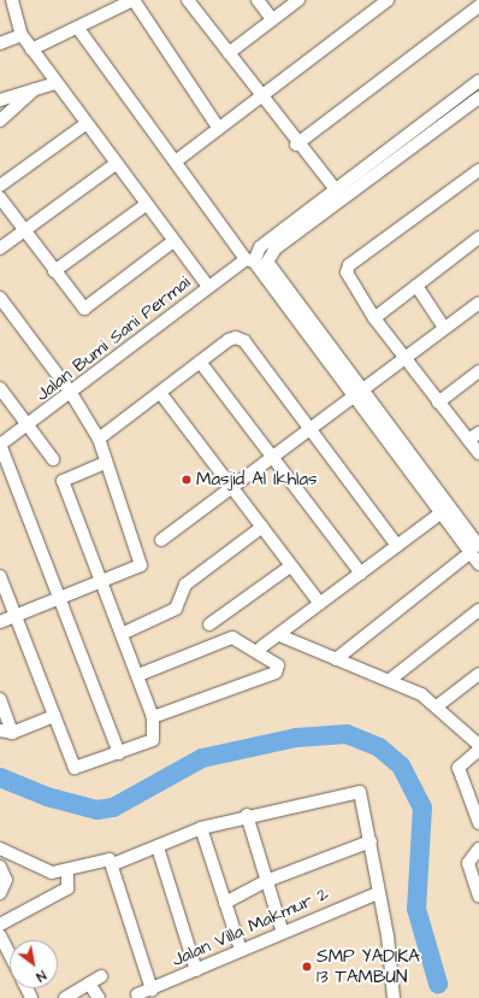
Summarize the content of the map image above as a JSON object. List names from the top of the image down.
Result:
{
  "streets": {
    "street": ["Jalan Bumi Sani Permai", "Jalan Villa Makmur 2"]
  },
  "places": ["Masjid Al Ikhlas", "SMP YADIKA 13 TAMBUN"],
  "north": "bottom right"
}
